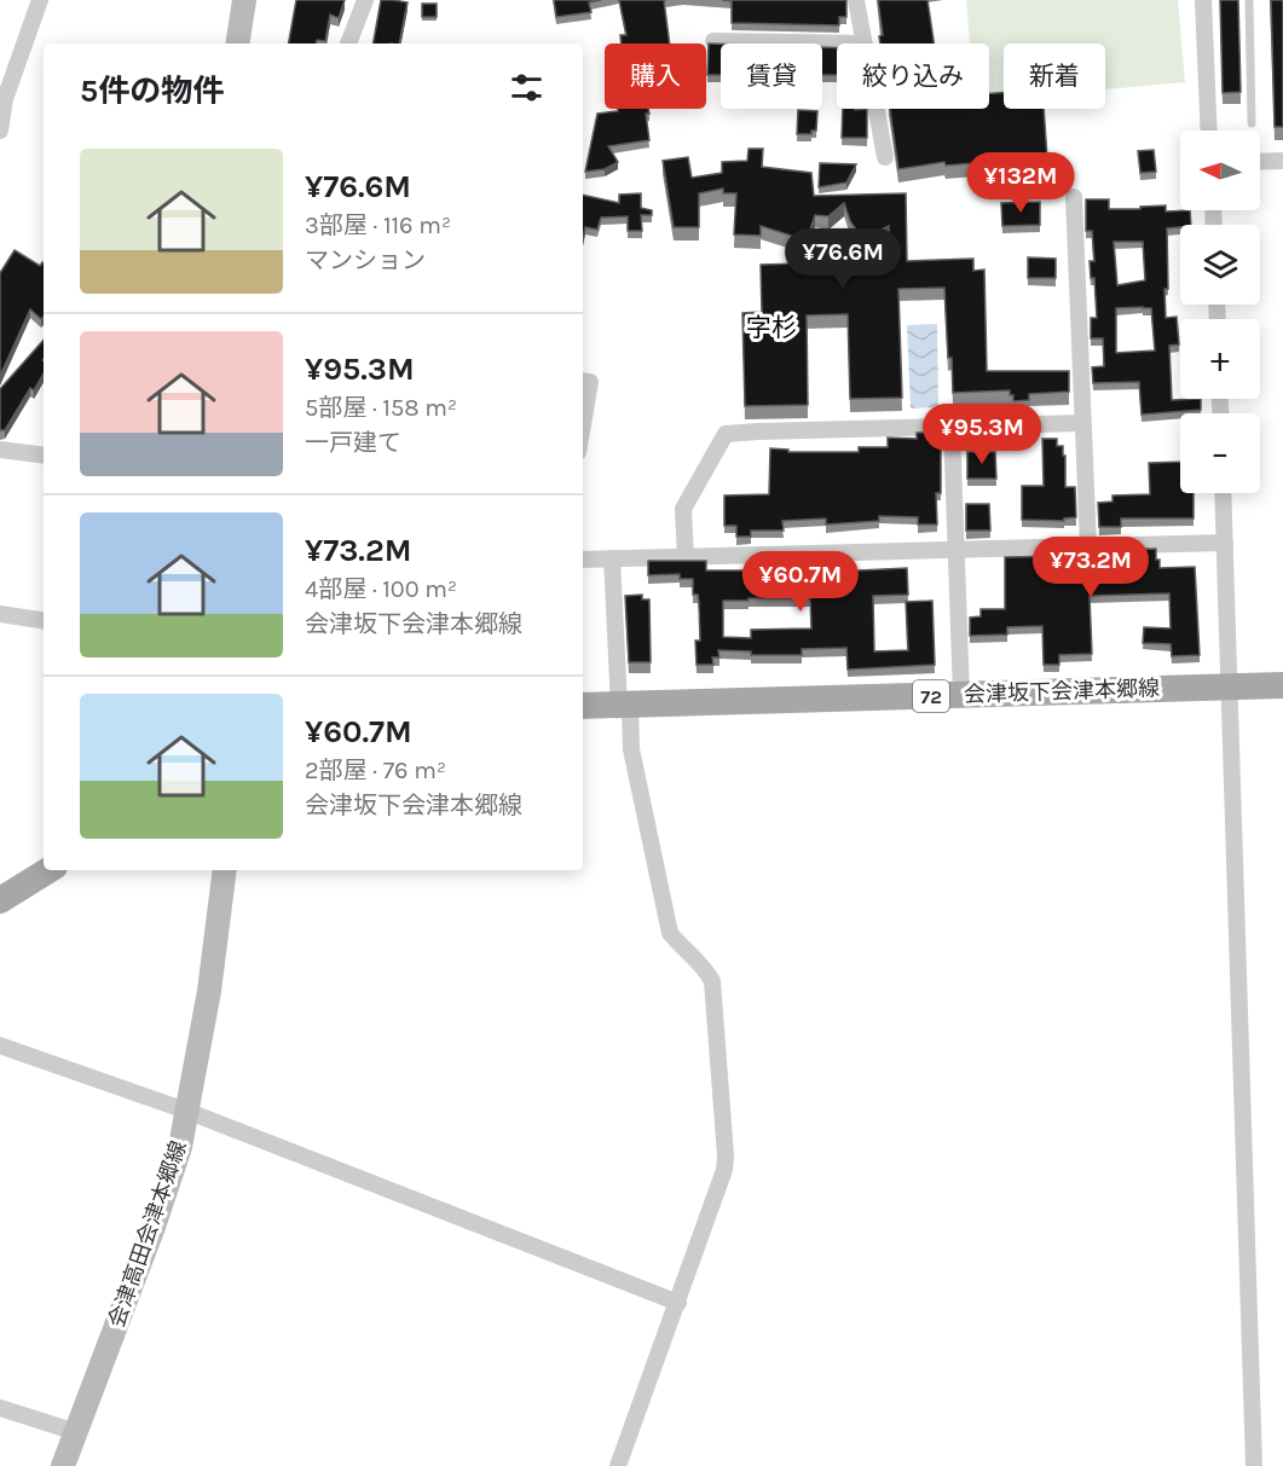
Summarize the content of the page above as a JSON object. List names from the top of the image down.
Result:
{
  "streets": {
    "main road": ["会津坂下会津本郷線", "72", "会津高田会津本郷線"]
  },
  "districts": ["字杉"],
  "north": "left",
  "page": {
    "chip": [
      "購入",
      "賃貸",
      "絞り込み",
      "新着"
    ],
    "heading": "5件の物件",
    "map_buttons": ["+", "−"],
    "list": [
      {
        "name": "¥76.6M",
        "note": "3部屋 · 116 m² · マンション"
      },
      {
        "name": "¥95.3M",
        "note": "5部屋 · 158 m² · 一戸建て"
      },
      {
        "name": "¥73.2M",
        "note": "4部屋 · 100 m² · 会津坂下会津本郷線"
      },
      {
        "name": "¥60.7M",
        "note": "2部屋 · 76 m² · 会津坂下会津本郷線"
      }
    ],
    "price": [
      "¥132M",
      "¥76.6M",
      "¥95.3M",
      "¥73.2M",
      "¥60.7M"
    ]
  }
}
